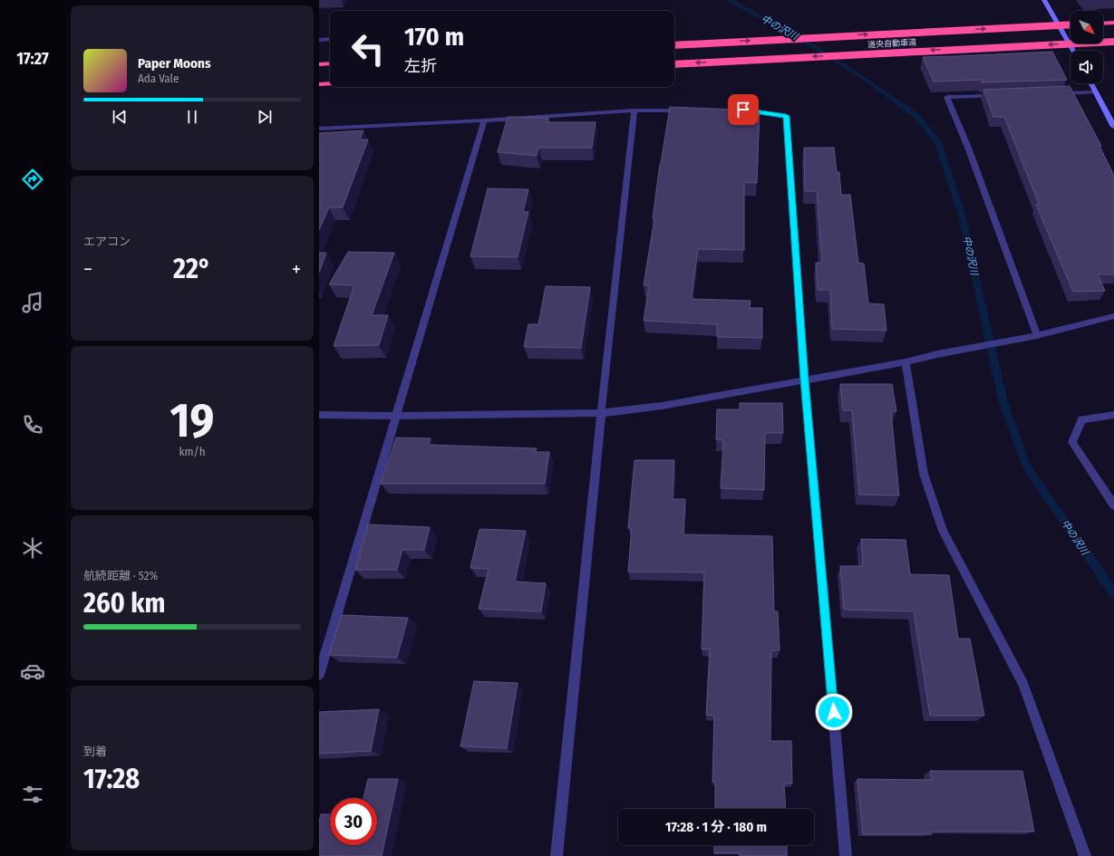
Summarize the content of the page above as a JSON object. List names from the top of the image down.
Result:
{
  "streets": {
    "highway": ["道央自動車道"]
  },
  "water": ["中の沢川"],
  "north": "bottom right",
  "page": {
    "tabs": "17:27",
    "turn": ["170 m", "左折"],
    "song": ["Paper Moons", "Ada Vale"],
    "tile": [
      "エアコン",
      ["19", "km/h"],
      ["航続距離 · 52%", "260 km"],
      ["到着", "17:28"]
    ],
    "heat": ["−", "22°", "+"],
    "limit": "30",
    "trip": "17:28 · 1 分 · 180 m"
  }
}
